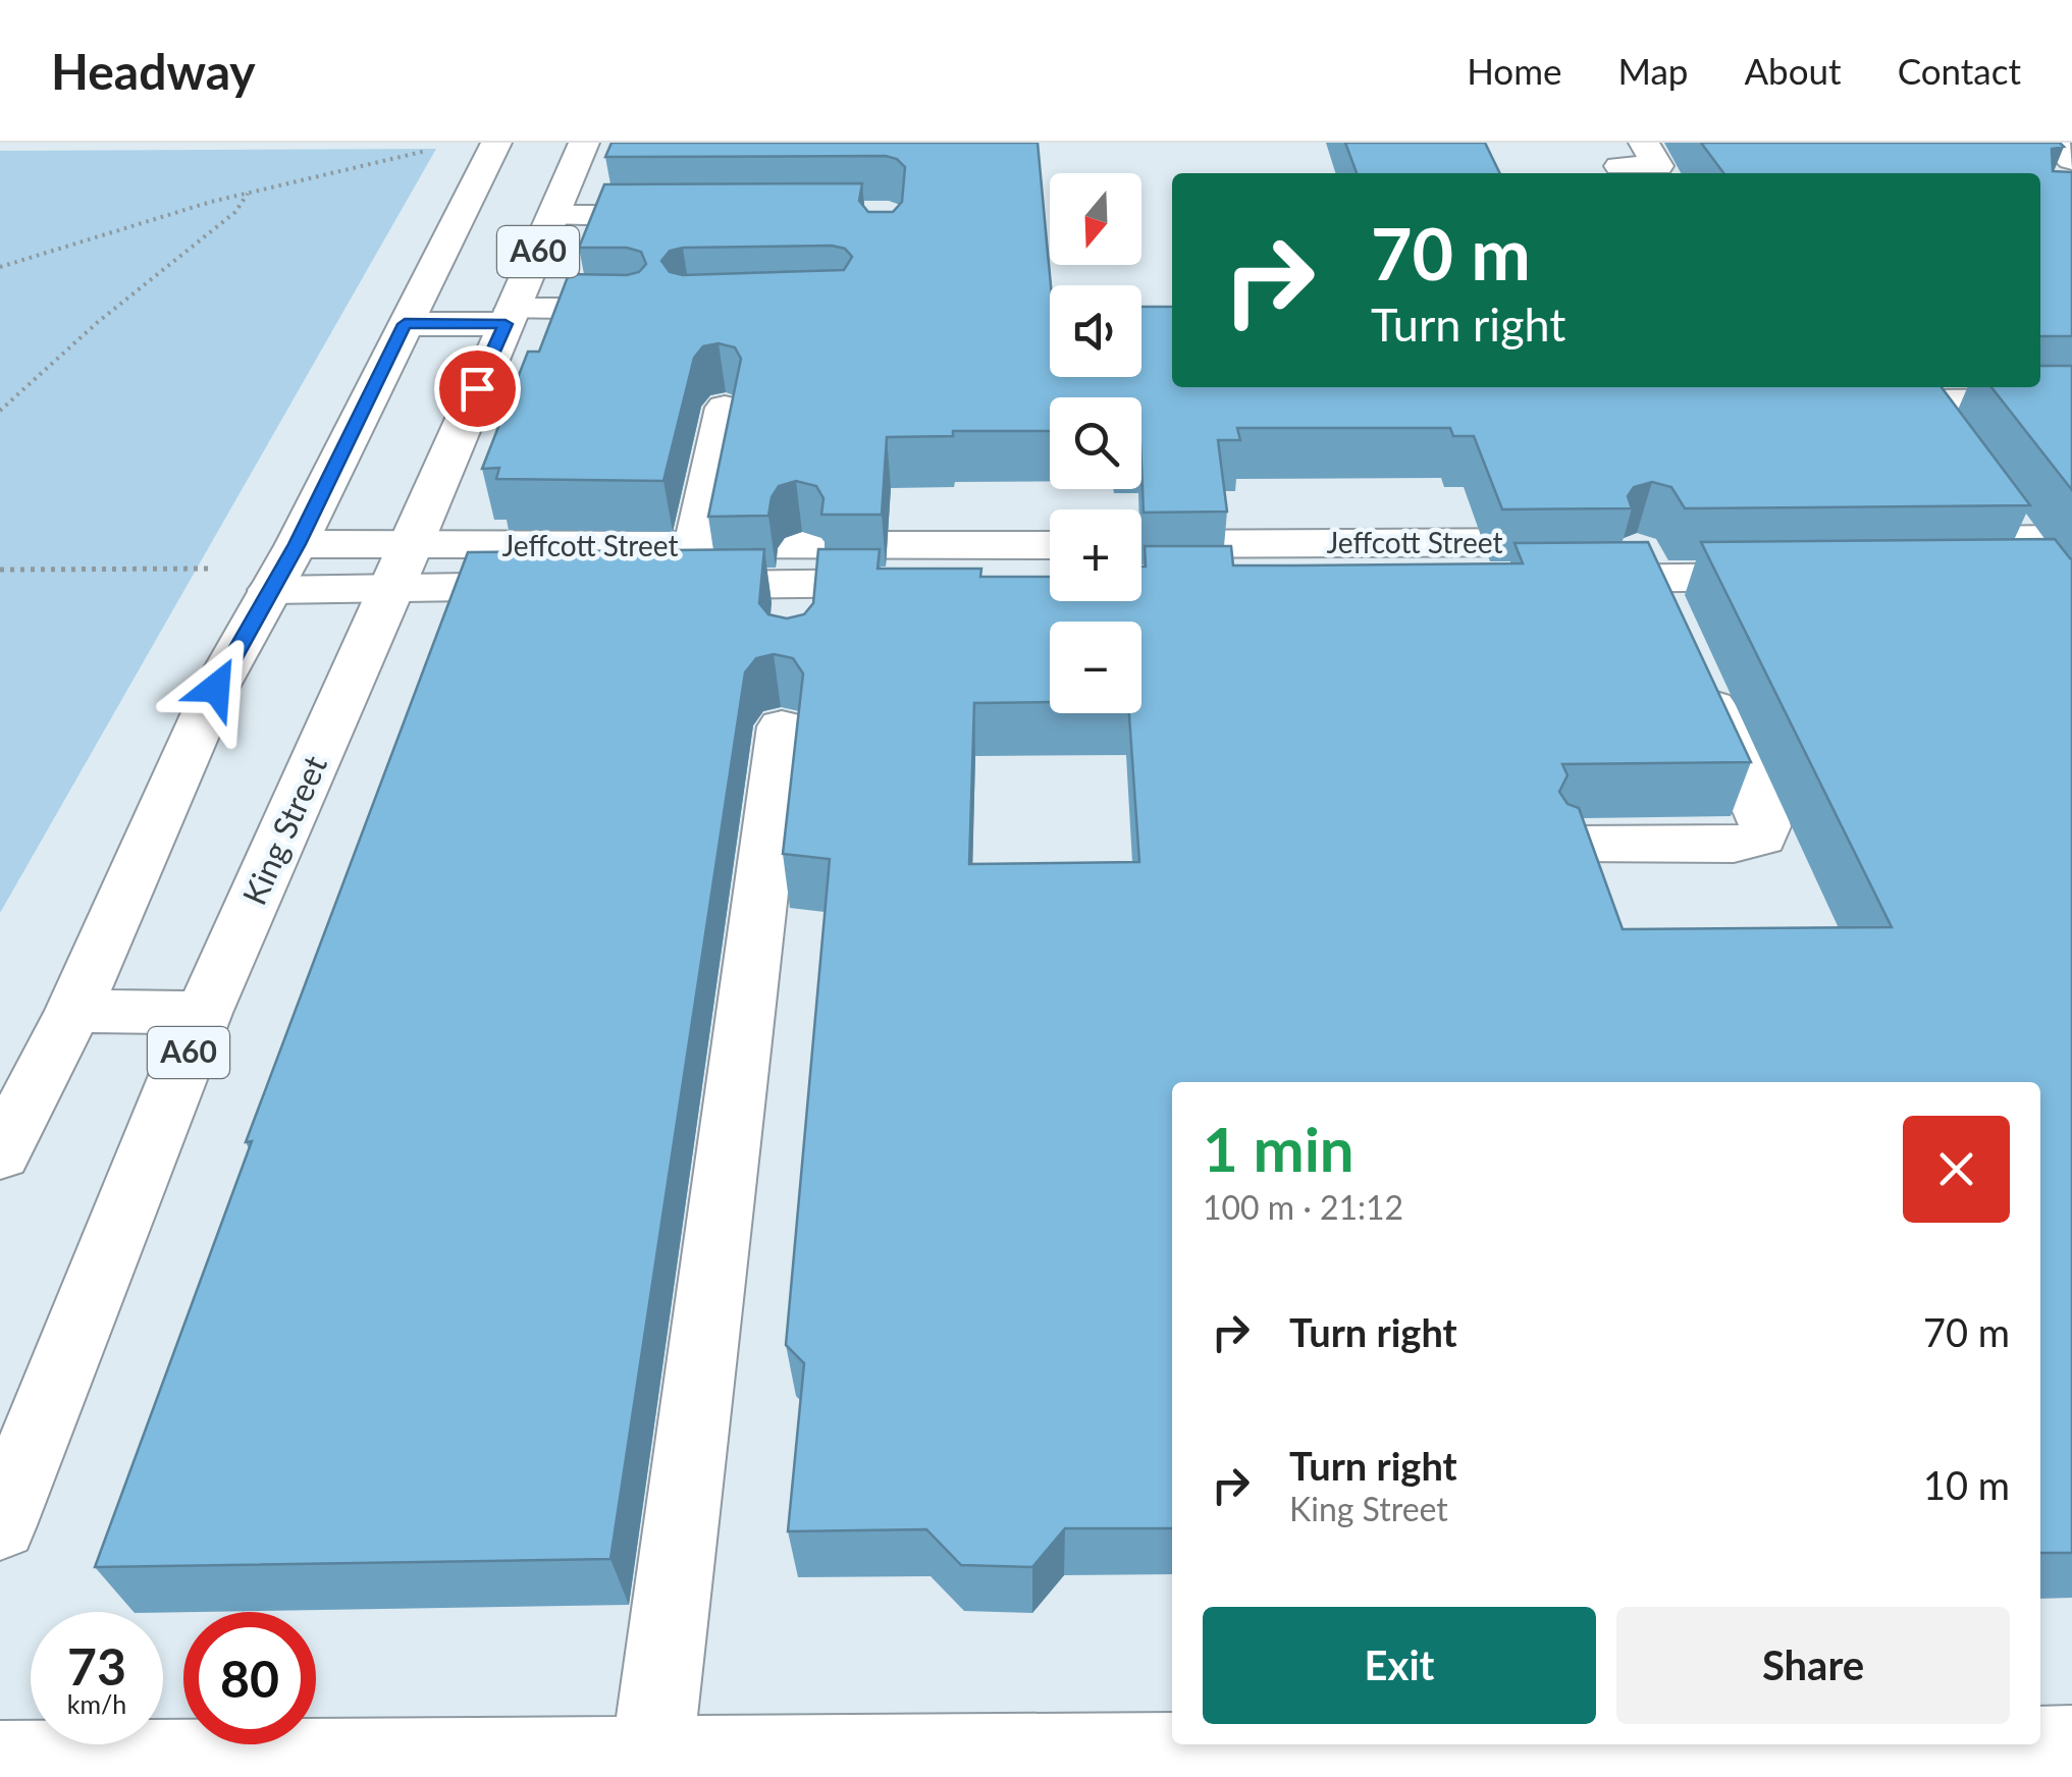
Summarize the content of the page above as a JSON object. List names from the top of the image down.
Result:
{
  "streets": {
    "main road": ["A60", "Jeffcott Street", "King Street"]
  },
  "crossings": [
    ["A60", "Jeffcott Street"],
    ["Jeffcott Street", "King Street"]
  ],
  "north": "bottom",
  "page": {
    "header": "Headway",
    "nav": [
      "Home",
      "Map",
      "About",
      "Contact"
    ],
    "map_buttons": ["+", "−"],
    "turn": ["70 m", "Turn right"],
    "heading": ["1 min", "100 m · 21:12"],
    "list": [
      {
        "name": "Turn right",
        "value": "70 m"
      },
      {
        "name": "Turn right",
        "note": "King Street",
        "value": "10 m"
      }
    ],
    "buttons": ["Exit", "Share"],
    "speed": "73 km/h",
    "limit": "80"
  }
}
